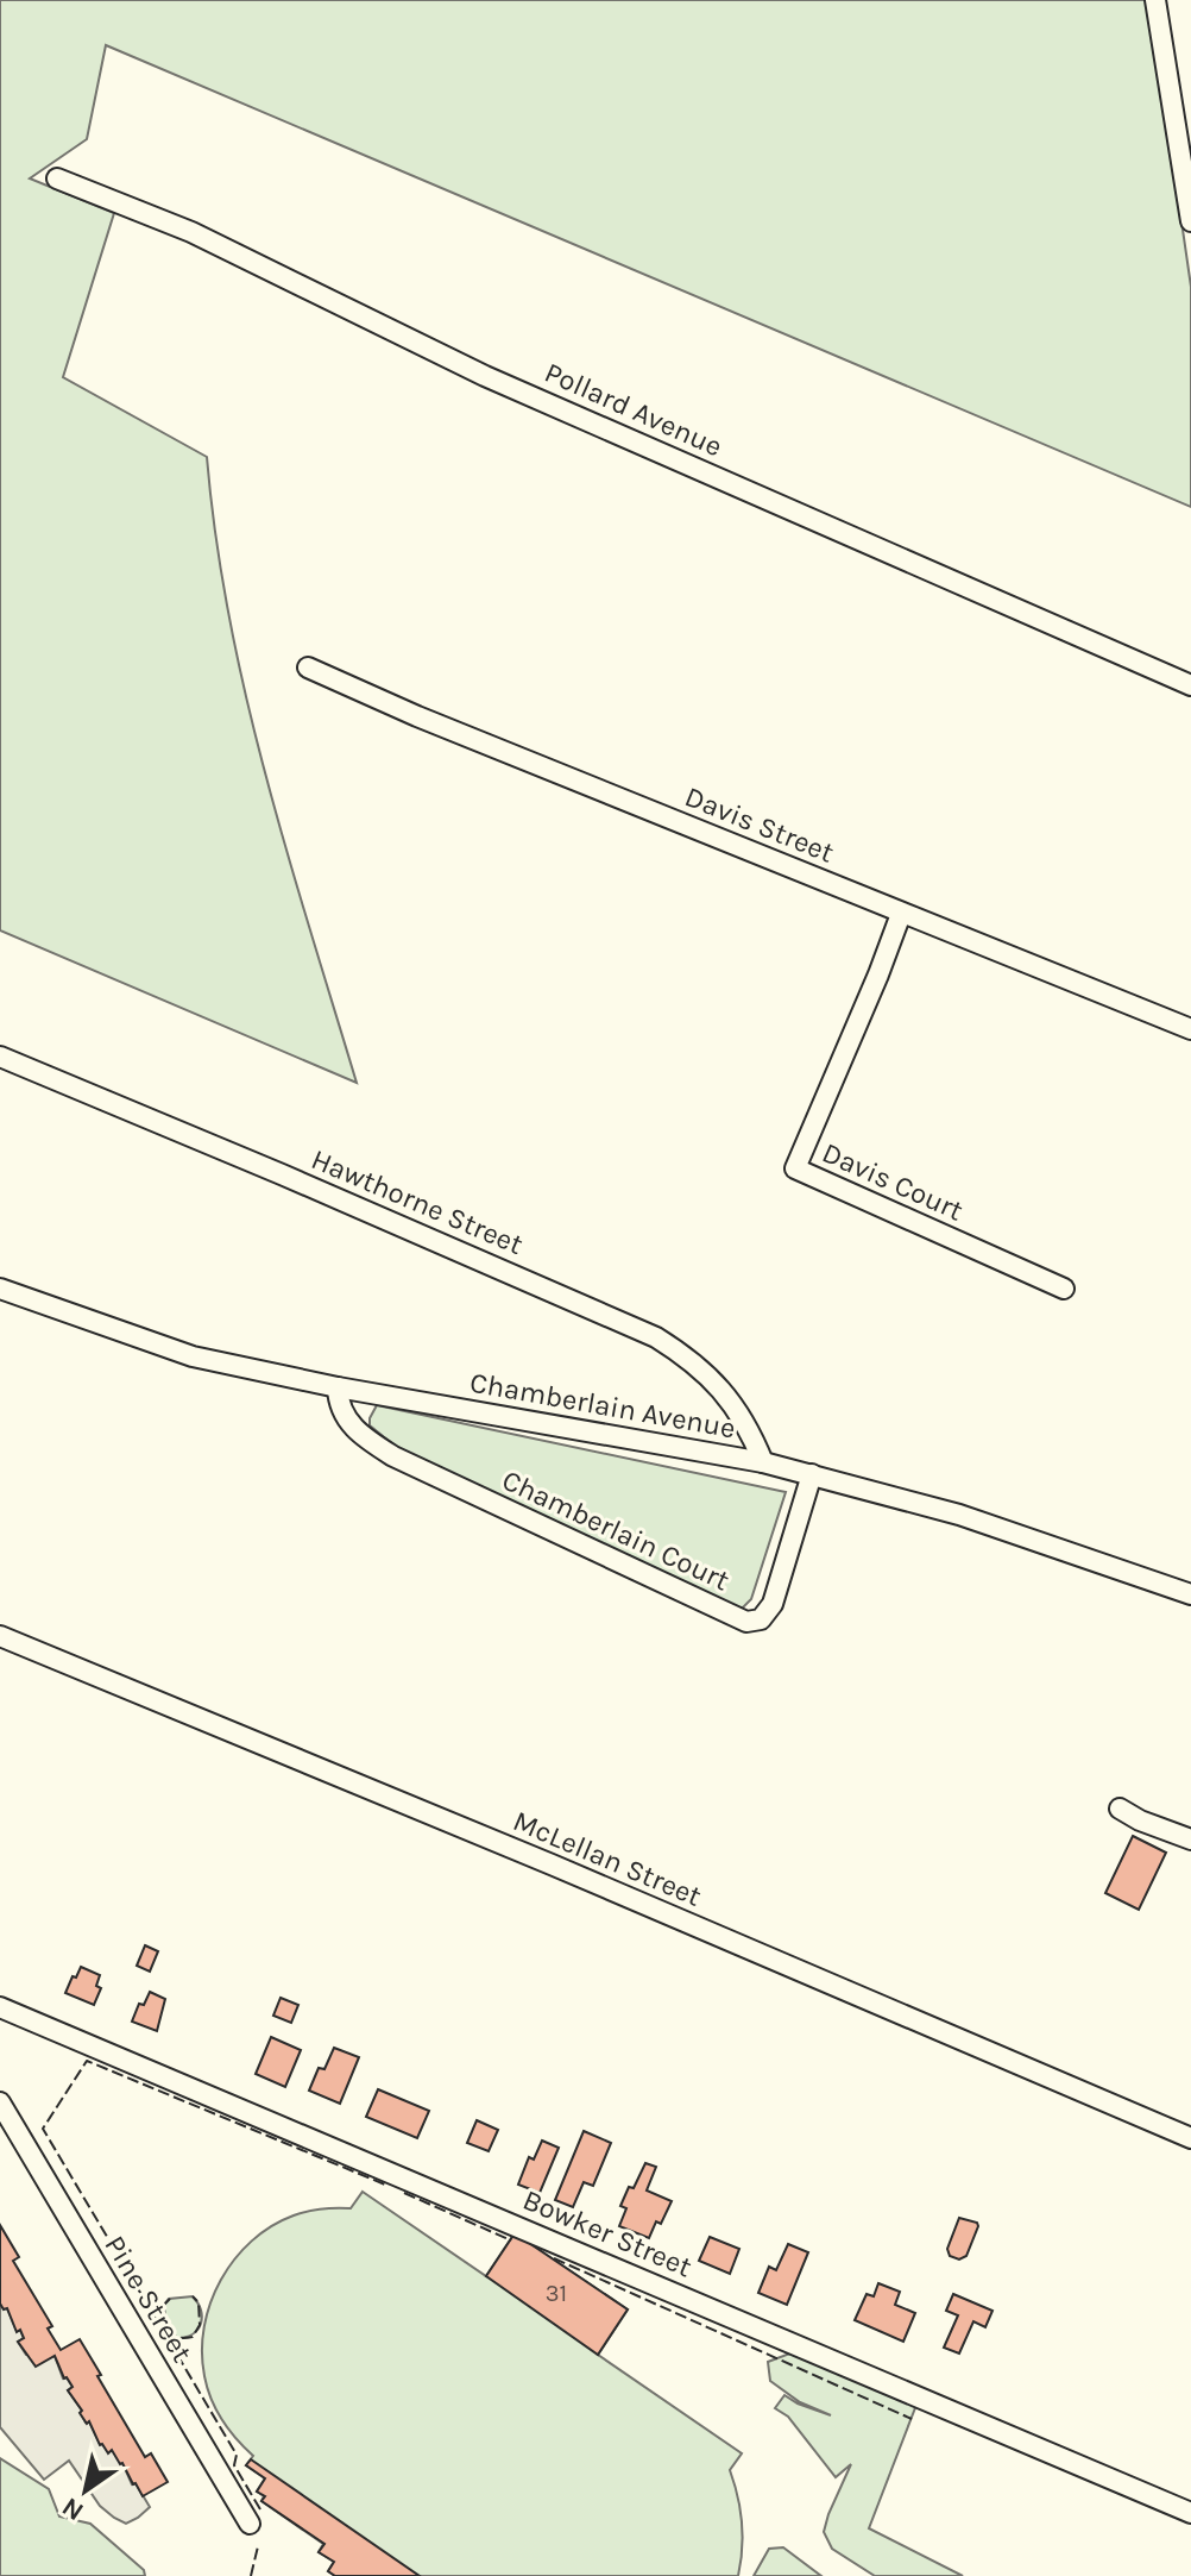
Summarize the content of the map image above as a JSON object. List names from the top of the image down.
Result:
{
  "streets": {
    "street": [
      "Pollard Avenue",
      "Davis Street",
      "Davis Court",
      "Hawthorne Street",
      "Chamberlain Avenue",
      "Chamberlain Court",
      "McLellan Street",
      "Bowker Street",
      "Pine Street"
    ]
  },
  "crossings": [
    ["Davis Street", "Davis Court"],
    ["Hawthorne Street", "Chamberlain Avenue"],
    ["Chamberlain Avenue", "Chamberlain Court"]
  ],
  "house_numbers": ["31"],
  "north": "bottom left"
}
